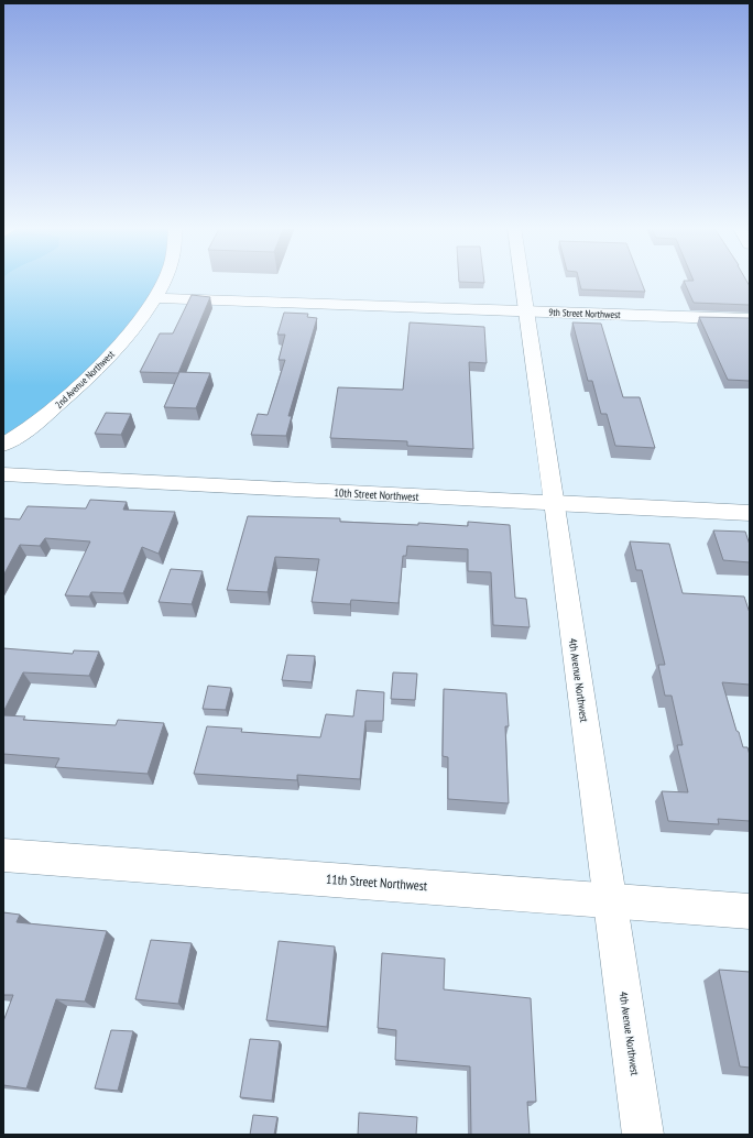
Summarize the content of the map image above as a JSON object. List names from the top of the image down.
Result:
{
  "streets": {
    "street": [
      "9th Street Northwest",
      "2nd Avenue Northwest",
      "10th Street Northwest",
      "4th Avenue Northwest",
      "11th Street Northwest"
    ]
  },
  "crossings": [
    ["9th Street Northwest", "2nd Avenue Northwest"],
    ["9th Street Northwest", "4th Avenue Northwest"],
    ["10th Street Northwest", "4th Avenue Northwest"],
    ["4th Avenue Northwest", "11th Street Northwest"]
  ]
}
